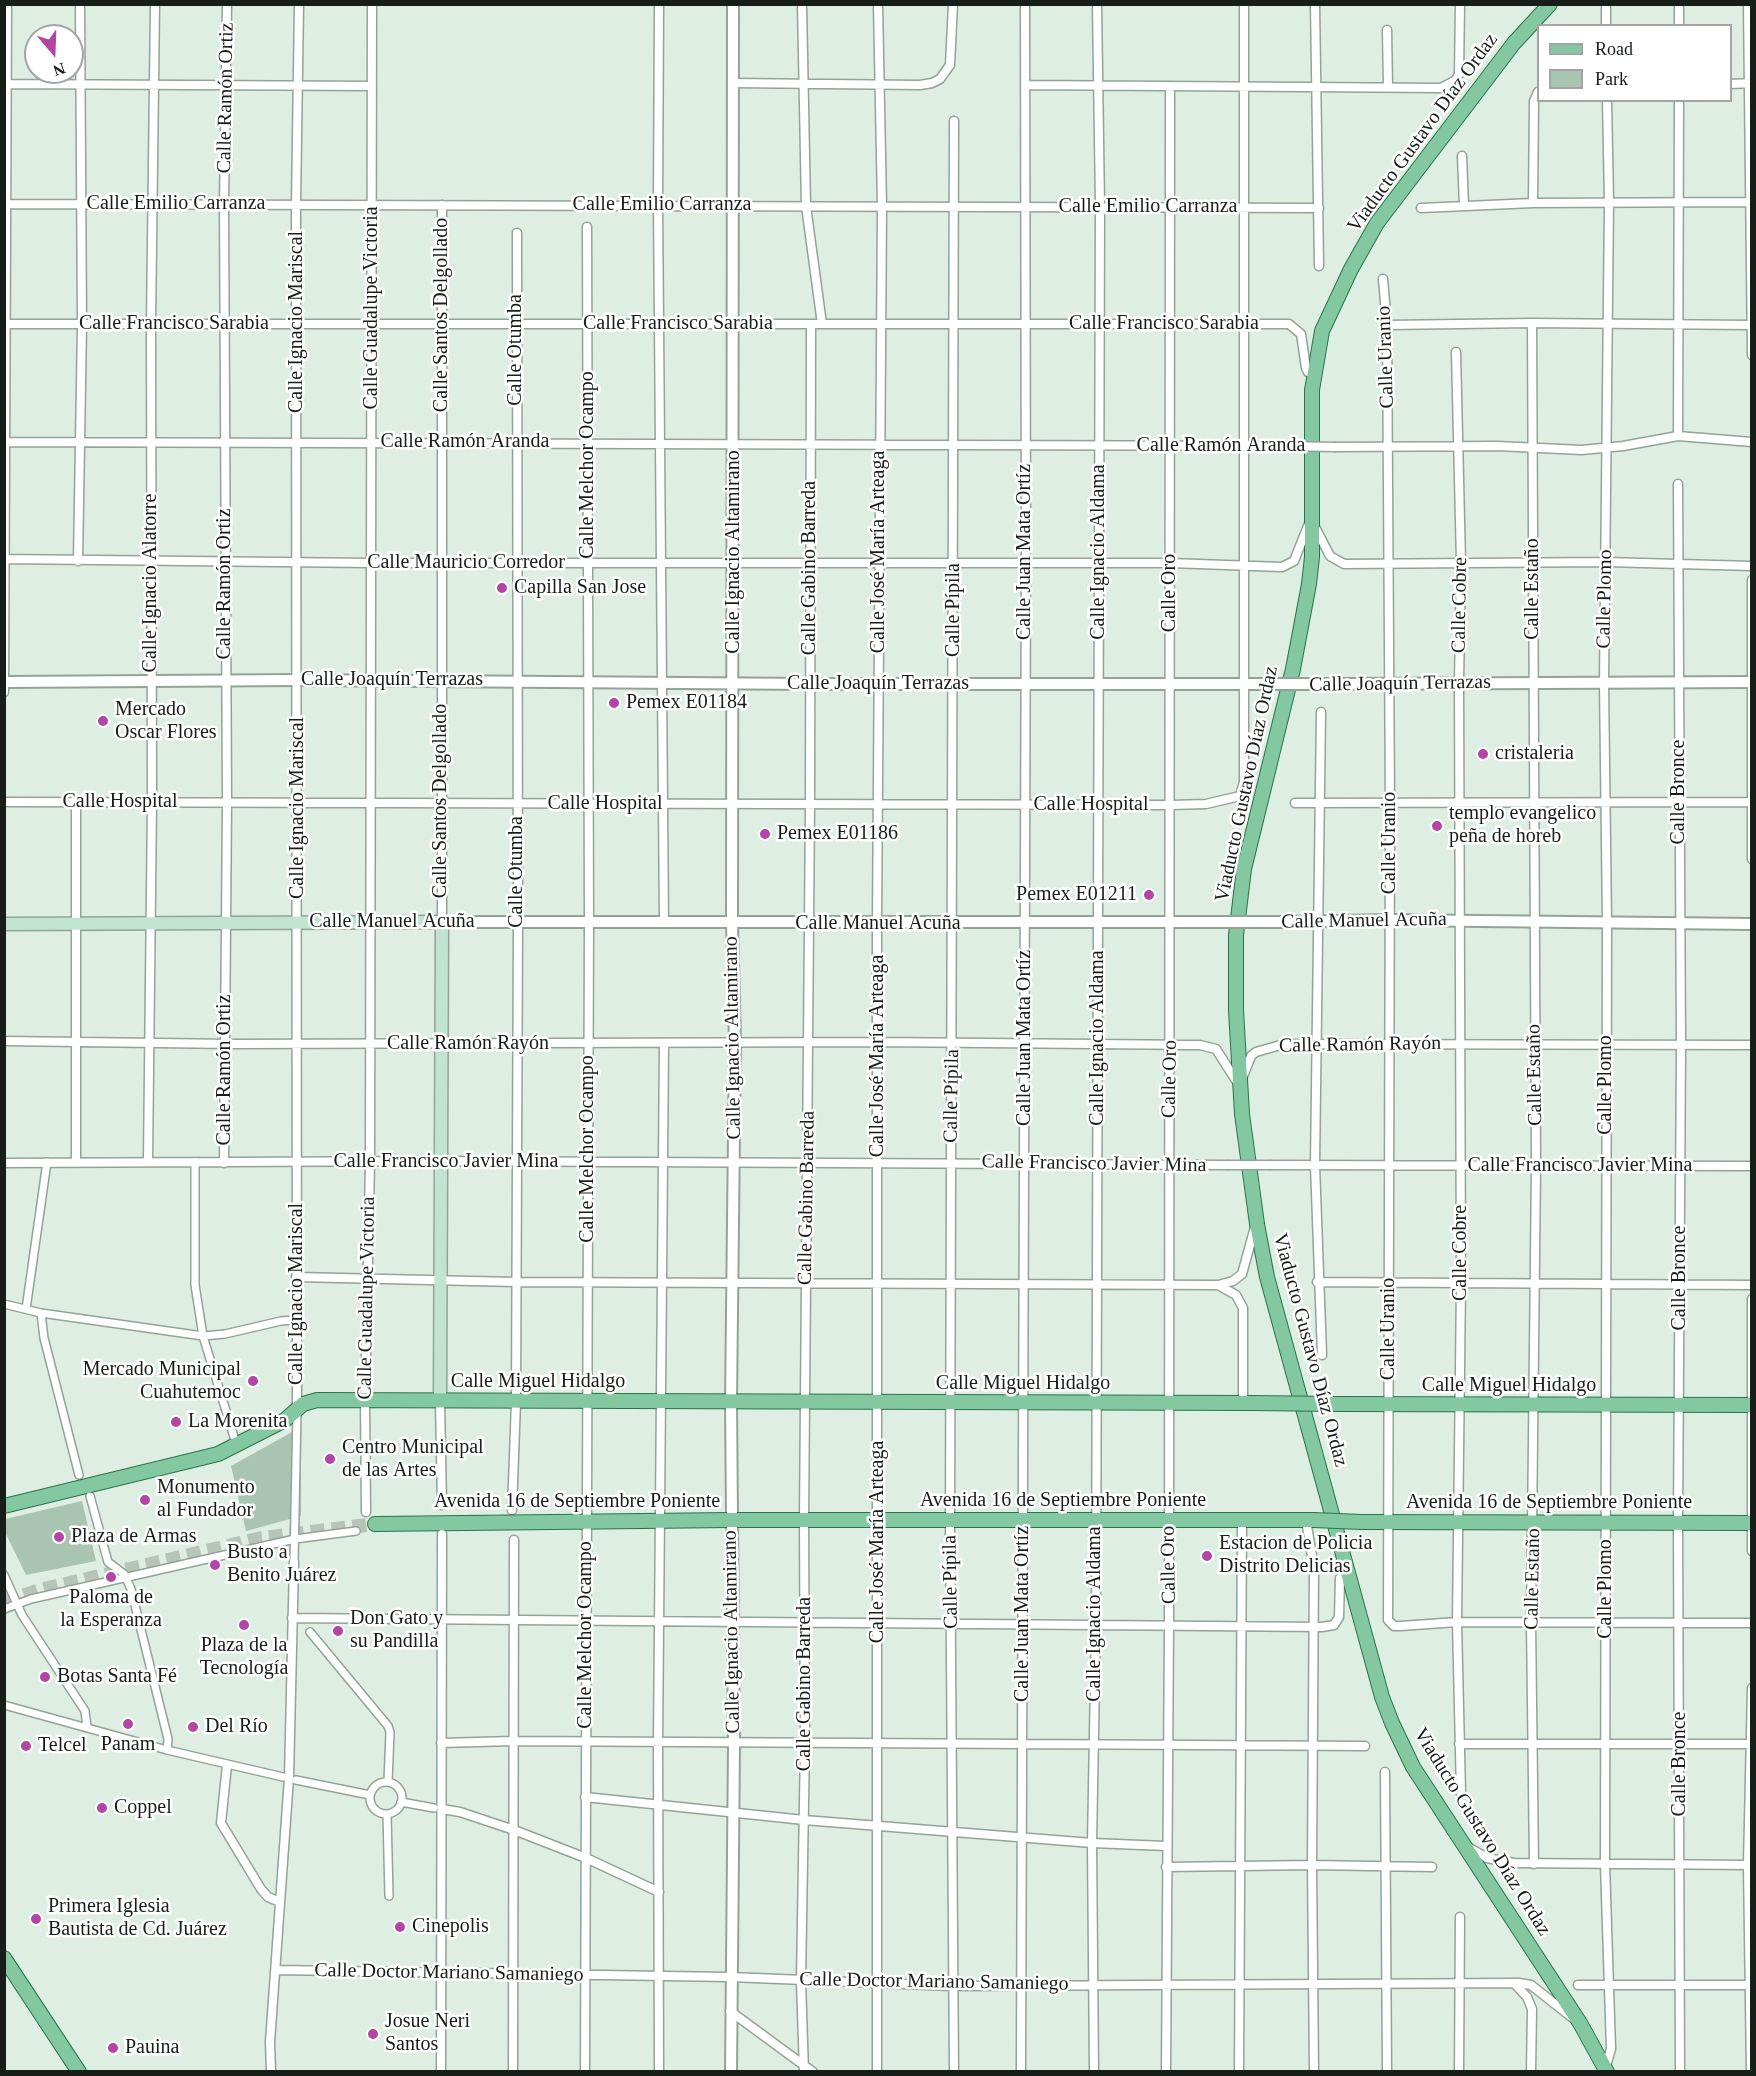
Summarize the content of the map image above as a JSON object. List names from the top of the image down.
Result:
{
  "streets": {
    "main road": [
      "Viaducto Gustavo Díaz Ordaz",
      "Calle Santos Delgollado",
      "Calle Manuel Acuña",
      "Calle Miguel Hidalgo",
      "Avenida 16 de Septiembre Poniente"
    ],
    "street": [
      "Calle Ramón Ortiz",
      "Calle Emilio Carranza",
      "Calle Guadalupe Victoria",
      "Calle Ignacio Mariscal",
      "Calle Francisco Sarabia",
      "Calle Otumba",
      "Calle Uranio",
      "Calle Ramón Aranda",
      "Calle Melchor Ocampo",
      "Calle Ignacio Altamirano",
      "Calle José María Arteaga",
      "Calle Juan Mata Ortíz",
      "Calle Ignacio Aldama",
      "Calle Mauricio Corredor",
      "Calle Gabino Barreda",
      "Calle Ignacio Alatorre",
      "Calle Estaño",
      "Calle Oro",
      "Calle Plomo",
      "Calle Cobre",
      "Calle Pípila",
      "Calle Joaquín Terrazas",
      "Calle Bronce",
      "Calle Hospital",
      "Calle Ramón Rayón",
      "Calle Francisco Javier Mina",
      "Calle Doctor Mariano Samaniego"
    ]
  },
  "crossings": [
    ["Calle Ramón Ortiz", "Calle Emilio Carranza"],
    ["Calle Ramón Ortiz", "Calle Francisco Sarabia"],
    ["Calle Ramón Ortiz", "Calle Ramón Aranda"],
    ["Calle Ramón Ortiz", "Calle Mauricio Corredor"],
    ["Calle Ramón Ortiz", "Calle Joaquín Terrazas"],
    ["Calle Ramón Ortiz", "Calle Hospital"],
    ["Calle Ramón Ortiz", "Calle Manuel Acuña"],
    ["Calle Ramón Ortiz", "Calle Ramón Rayón"],
    ["Calle Ramón Ortiz", "Calle Francisco Javier Mina"],
    ["Viaducto Gustavo Díaz Ordaz", "Calle Francisco Sarabia"],
    ["Viaducto Gustavo Díaz Ordaz", "Calle Mauricio Corredor"],
    ["Viaducto Gustavo Díaz Ordaz", "Calle Plomo"],
    ["Viaducto Gustavo Díaz Ordaz", "Calle Ramón Rayón"],
    ["Viaducto Gustavo Díaz Ordaz", "Calle Doctor Mariano Samaniego"],
    ["Calle Emilio Carranza", "Calle Guadalupe Victoria"],
    ["Calle Emilio Carranza", "Calle Santos Delgollado"],
    ["Calle Emilio Carranza", "Calle Ignacio Mariscal"],
    ["Calle Emilio Carranza", "Calle Ignacio Altamirano"],
    ["Calle Emilio Carranza", "Calle José María Arteaga"],
    ["Calle Emilio Carranza", "Calle Juan Mata Ortíz"],
    ["Calle Emilio Carranza", "Calle Ignacio Aldama"],
    ["Calle Emilio Carranza", "Calle Ignacio Alatorre"],
    ["Calle Emilio Carranza", "Calle Oro"],
    ["Calle Emilio Carranza", "Calle Pípila"],
    ["Calle Emilio Carranza", "Calle Hospital"],
    ["Calle Guadalupe Victoria", "Calle Francisco Sarabia"],
    ["Calle Guadalupe Victoria", "Calle Ramón Aranda"],
    ["Calle Guadalupe Victoria", "Calle Mauricio Corredor"],
    ["Calle Guadalupe Victoria", "Calle Joaquín Terrazas"],
    ["Calle Guadalupe Victoria", "Calle Hospital"],
    ["Calle Guadalupe Victoria", "Calle Manuel Acuña"],
    ["Calle Guadalupe Victoria", "Calle Ramón Rayón"],
    ["Calle Guadalupe Victoria", "Calle Francisco Javier Mina"],
    ["Calle Guadalupe Victoria", "Calle Miguel Hidalgo"],
    ["Calle Santos Delgollado", "Calle Francisco Sarabia"],
    ["Calle Santos Delgollado", "Calle Ramón Aranda"],
    ["Calle Santos Delgollado", "Calle Mauricio Corredor"],
    ["Calle Santos Delgollado", "Calle Joaquín Terrazas"],
    ["Calle Santos Delgollado", "Calle Hospital"],
    ["Calle Santos Delgollado", "Calle Manuel Acuña"],
    ["Calle Santos Delgollado", "Calle Ramón Rayón"],
    ["Calle Santos Delgollado", "Calle Francisco Javier Mina"],
    ["Calle Santos Delgollado", "Calle Miguel Hidalgo"],
    ["Calle Ignacio Mariscal", "Calle Francisco Sarabia"],
    ["Calle Ignacio Mariscal", "Calle Ramón Aranda"],
    ["Calle Ignacio Mariscal", "Calle Mauricio Corredor"],
    ["Calle Ignacio Mariscal", "Calle Joaquín Terrazas"],
    ["Calle Ignacio Mariscal", "Calle Hospital"],
    ["Calle Ignacio Mariscal", "Calle Manuel Acuña"],
    ["Calle Ignacio Mariscal", "Calle Ramón Rayón"],
    ["Calle Ignacio Mariscal", "Calle Francisco Javier Mina"],
    ["Calle Ignacio Mariscal", "Calle Miguel Hidalgo"],
    ["Calle Francisco Sarabia", "Calle Otumba"],
    ["Calle Francisco Sarabia", "Calle Melchor Ocampo"],
    ["Calle Francisco Sarabia", "Calle Ignacio Altamirano"],
    ["Calle Francisco Sarabia", "Calle José María Arteaga"],
    ["Calle Francisco Sarabia", "Calle Juan Mata Ortíz"],
    ["Calle Francisco Sarabia", "Calle Ignacio Aldama"],
    ["Calle Francisco Sarabia", "Calle Gabino Barreda"],
    ["Calle Francisco Sarabia", "Calle Ignacio Alatorre"],
    ["Calle Francisco Sarabia", "Calle Oro"],
    ["Calle Francisco Sarabia", "Calle Pípila"],
    ["Calle Francisco Sarabia", "Calle Hospital"],
    ["Calle Otumba", "Calle Ramón Aranda"],
    ["Calle Otumba", "Calle Mauricio Corredor"],
    ["Calle Otumba", "Calle Joaquín Terrazas"],
    ["Calle Otumba", "Calle Hospital"],
    ["Calle Otumba", "Calle Manuel Acuña"],
    ["Calle Otumba", "Calle Ramón Rayón"],
    ["Calle Otumba", "Calle Francisco Javier Mina"],
    ["Calle Otumba", "Calle Miguel Hidalgo"],
    ["Calle Uranio", "Calle Ramón Aranda"],
    ["Calle Uranio", "Calle Cobre"],
    ["Calle Uranio", "Calle Joaquín Terrazas"],
    ["Calle Uranio", "Calle Manuel Acuña"],
    ["Calle Uranio", "Calle Ramón Rayón"],
    ["Calle Uranio", "Calle Francisco Javier Mina"],
    ["Calle Uranio", "Calle Miguel Hidalgo"],
    ["Calle Uranio", "Avenida 16 de Septiembre Poniente"],
    ["Calle Ramón Aranda", "Calle Melchor Ocampo"],
    ["Calle Ramón Aranda", "Calle Ignacio Altamirano"],
    ["Calle Ramón Aranda", "Calle José María Arteaga"],
    ["Calle Ramón Aranda", "Calle Juan Mata Ortíz"],
    ["Calle Ramón Aranda", "Calle Ignacio Aldama"],
    ["Calle Ramón Aranda", "Calle Gabino Barreda"],
    ["Calle Ramón Aranda", "Calle Ignacio Alatorre"],
    ["Calle Ramón Aranda", "Calle Estaño"],
    ["Calle Ramón Aranda", "Calle Oro"],
    ["Calle Ramón Aranda", "Calle Plomo"],
    ["Calle Ramón Aranda", "Calle Cobre"],
    ["Calle Ramón Aranda", "Calle Pípila"],
    ["Calle Ramón Aranda", "Calle Hospital"],
    ["Calle Melchor Ocampo", "Calle Mauricio Corredor"],
    ["Calle Melchor Ocampo", "Calle Joaquín Terrazas"],
    ["Calle Melchor Ocampo", "Calle Hospital"],
    ["Calle Melchor Ocampo", "Calle Manuel Acuña"],
    ["Calle Melchor Ocampo", "Calle Ramón Rayón"],
    ["Calle Melchor Ocampo", "Calle Francisco Javier Mina"],
    ["Calle Melchor Ocampo", "Calle Miguel Hidalgo"],
    ["Calle Melchor Ocampo", "Avenida 16 de Septiembre Poniente"],
    ["Calle Melchor Ocampo", "Calle Doctor Mariano Samaniego"],
    ["Calle Ignacio Altamirano", "Calle Mauricio Corredor"],
    ["Calle Ignacio Altamirano", "Calle Joaquín Terrazas"],
    ["Calle Ignacio Altamirano", "Calle Hospital"],
    ["Calle Ignacio Altamirano", "Calle Manuel Acuña"],
    ["Calle Ignacio Altamirano", "Calle Ramón Rayón"],
    ["Calle Ignacio Altamirano", "Calle Francisco Javier Mina"],
    ["Calle Ignacio Altamirano", "Calle Miguel Hidalgo"],
    ["Calle Ignacio Altamirano", "Avenida 16 de Septiembre Poniente"],
    ["Calle Ignacio Altamirano", "Calle Doctor Mariano Samaniego"],
    ["Calle José María Arteaga", "Calle Mauricio Corredor"],
    ["Calle José María Arteaga", "Calle Joaquín Terrazas"],
    ["Calle José María Arteaga", "Calle Hospital"],
    ["Calle José María Arteaga", "Calle Manuel Acuña"],
    ["Calle José María Arteaga", "Calle Ramón Rayón"],
    ["Calle José María Arteaga", "Calle Francisco Javier Mina"],
    ["Calle José María Arteaga", "Calle Miguel Hidalgo"],
    ["Calle José María Arteaga", "Avenida 16 de Septiembre Poniente"],
    ["Calle José María Arteaga", "Calle Doctor Mariano Samaniego"],
    ["Calle Juan Mata Ortíz", "Calle Mauricio Corredor"],
    ["Calle Juan Mata Ortíz", "Calle Joaquín Terrazas"],
    ["Calle Juan Mata Ortíz", "Calle Hospital"],
    ["Calle Juan Mata Ortíz", "Calle Manuel Acuña"],
    ["Calle Juan Mata Ortíz", "Calle Ramón Rayón"],
    ["Calle Juan Mata Ortíz", "Calle Francisco Javier Mina"],
    ["Calle Juan Mata Ortíz", "Calle Miguel Hidalgo"],
    ["Calle Juan Mata Ortíz", "Avenida 16 de Septiembre Poniente"],
    ["Calle Juan Mata Ortíz", "Calle Doctor Mariano Samaniego"],
    ["Calle Ignacio Aldama", "Calle Mauricio Corredor"],
    ["Calle Ignacio Aldama", "Calle Joaquín Terrazas"],
    ["Calle Ignacio Aldama", "Calle Hospital"],
    ["Calle Ignacio Aldama", "Calle Manuel Acuña"],
    ["Calle Ignacio Aldama", "Calle Ramón Rayón"],
    ["Calle Ignacio Aldama", "Calle Francisco Javier Mina"],
    ["Calle Ignacio Aldama", "Calle Miguel Hidalgo"],
    ["Calle Ignacio Aldama", "Avenida 16 de Septiembre Poniente"],
    ["Calle Ignacio Aldama", "Calle Doctor Mariano Samaniego"],
    ["Calle Mauricio Corredor", "Calle Gabino Barreda"],
    ["Calle Mauricio Corredor", "Calle Ignacio Alatorre"],
    ["Calle Mauricio Corredor", "Calle Oro"],
    ["Calle Mauricio Corredor", "Calle Pípila"],
    ["Calle Mauricio Corredor", "Calle Hospital"],
    ["Calle Gabino Barreda", "Calle Joaquín Terrazas"],
    ["Calle Gabino Barreda", "Calle Hospital"],
    ["Calle Gabino Barreda", "Calle Manuel Acuña"],
    ["Calle Gabino Barreda", "Calle Ramón Rayón"],
    ["Calle Gabino Barreda", "Calle Francisco Javier Mina"],
    ["Calle Gabino Barreda", "Calle Miguel Hidalgo"],
    ["Calle Gabino Barreda", "Avenida 16 de Septiembre Poniente"],
    ["Calle Gabino Barreda", "Calle Doctor Mariano Samaniego"],
    ["Calle Ignacio Alatorre", "Calle Joaquín Terrazas"],
    ["Calle Ignacio Alatorre", "Calle Hospital"],
    ["Calle Ignacio Alatorre", "Calle Manuel Acuña"],
    ["Calle Ignacio Alatorre", "Calle Ramón Rayón"],
    ["Calle Ignacio Alatorre", "Calle Francisco Javier Mina"],
    ["Calle Estaño", "Calle Joaquín Terrazas"],
    ["Calle Estaño", "Calle Manuel Acuña"],
    ["Calle Estaño", "Calle Ramón Rayón"],
    ["Calle Estaño", "Calle Francisco Javier Mina"],
    ["Calle Estaño", "Calle Miguel Hidalgo"],
    ["Calle Estaño", "Avenida 16 de Septiembre Poniente"],
    ["Calle Oro", "Calle Joaquín Terrazas"],
    ["Calle Oro", "Calle Hospital"],
    ["Calle Oro", "Calle Manuel Acuña"],
    ["Calle Oro", "Calle Ramón Rayón"],
    ["Calle Oro", "Calle Francisco Javier Mina"],
    ["Calle Oro", "Calle Miguel Hidalgo"],
    ["Calle Oro", "Avenida 16 de Septiembre Poniente"],
    ["Calle Oro", "Calle Doctor Mariano Samaniego"],
    ["Calle Plomo", "Calle Joaquín Terrazas"],
    ["Calle Plomo", "Calle Manuel Acuña"],
    ["Calle Plomo", "Calle Ramón Rayón"],
    ["Calle Plomo", "Calle Francisco Javier Mina"],
    ["Calle Plomo", "Calle Miguel Hidalgo"],
    ["Calle Plomo", "Avenida 16 de Septiembre Poniente"],
    ["Calle Cobre", "Calle Joaquín Terrazas"],
    ["Calle Cobre", "Calle Manuel Acuña"],
    ["Calle Cobre", "Calle Ramón Rayón"],
    ["Calle Cobre", "Calle Francisco Javier Mina"],
    ["Calle Cobre", "Calle Miguel Hidalgo"],
    ["Calle Cobre", "Avenida 16 de Septiembre Poniente"],
    ["Calle Pípila", "Calle Joaquín Terrazas"],
    ["Calle Pípila", "Calle Hospital"],
    ["Calle Pípila", "Calle Manuel Acuña"],
    ["Calle Pípila", "Calle Ramón Rayón"],
    ["Calle Pípila", "Calle Francisco Javier Mina"],
    ["Calle Pípila", "Calle Miguel Hidalgo"],
    ["Calle Pípila", "Avenida 16 de Septiembre Poniente"],
    ["Calle Pípila", "Calle Doctor Mariano Samaniego"],
    ["Calle Joaquín Terrazas", "Calle Bronce"],
    ["Calle Joaquín Terrazas", "Calle Hospital"],
    ["Calle Bronce", "Calle Manuel Acuña"],
    ["Calle Bronce", "Calle Ramón Rayón"],
    ["Calle Bronce", "Calle Francisco Javier Mina"],
    ["Calle Bronce", "Calle Miguel Hidalgo"],
    ["Calle Bronce", "Avenida 16 de Septiembre Poniente"]
  ],
  "places": [
    "Capilla San Jose",
    "Pemex E01184",
    "Mercado Oscar Flores",
    "cristaleria",
    "templo evangelico peña de horeb",
    "Pemex E01186",
    "Pemex E01211",
    "Mercado Municipal Cuahutemoc",
    "La Morenita",
    "Centro Municipal de las Artes",
    "Monumento al Fundador",
    "Plaza de Armas",
    "Estacion de Policia Distrito Delicias",
    "Busto a Benito Juárez",
    "Paloma de la Esperanza",
    "Plaza de la Tecnología",
    "Don Gato y su Pandilla",
    "Botas Santa Fé",
    "Panam",
    "Del Río",
    "Telcel",
    "Coppel",
    "Primera Iglesia Bautista de Cd. Juárez",
    "Cinepolis",
    "Josue Neri Santos",
    "Pauina"
  ],
  "legend": ["Road", "Park"],
  "north": "bottom"
}
